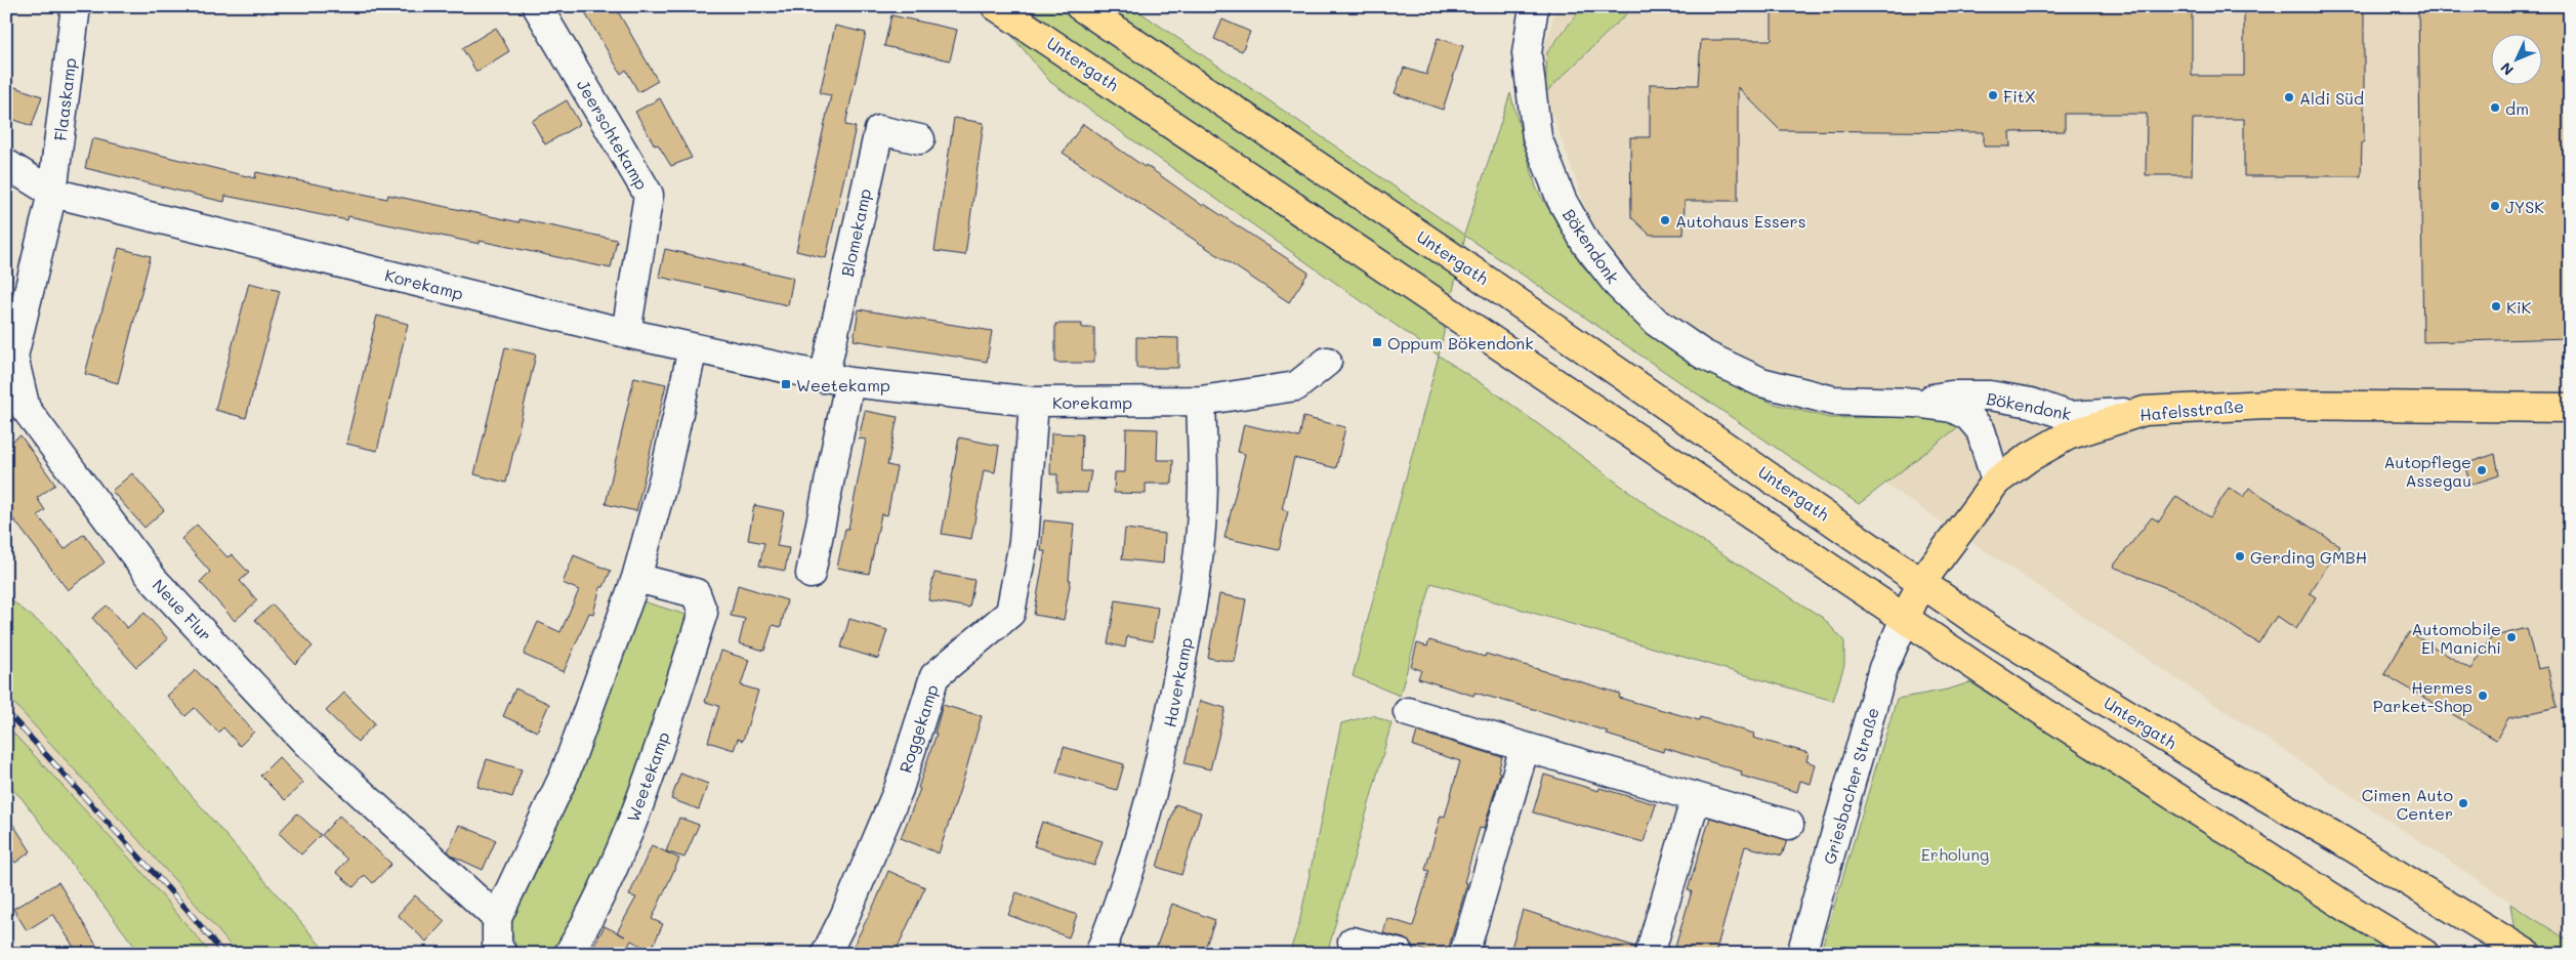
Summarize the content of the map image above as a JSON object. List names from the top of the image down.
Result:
{
  "streets": {
    "main road": ["Untergath", "Hafelsstraße"],
    "street": [
      "Flaaskamp",
      "Jeerschtekamp",
      "Blomekamp",
      "Bökendonk",
      "Korekamp",
      "Neue Flur",
      "Haverkamp",
      "Roggekamp",
      "Weetekamp",
      "Griesbacher Straße"
    ]
  },
  "crossings": [
    ["Untergath", "Hafelsstraße"],
    ["Untergath", "Griesbacher Straße"],
    ["Flaaskamp", "Korekamp"],
    ["Flaaskamp", "Neue Flur"],
    ["Jeerschtekamp", "Korekamp"],
    ["Blomekamp", "Korekamp"],
    ["Bökendonk", "Hafelsstraße"],
    ["Korekamp", "Neue Flur"],
    ["Korekamp", "Haverkamp"],
    ["Korekamp", "Roggekamp"],
    ["Hafelsstraße", "Griesbacher Straße"]
  ],
  "parks": ["Erholung"],
  "places": {
    "other": [
      "FitX",
      "Aldi Süd",
      "dm",
      "JYSK",
      "Autohaus Essers",
      "KiK",
      "Autopflege Assegau",
      "Gerding GMBH",
      "Automobile El Manichi",
      "Hermes Parket-Shop",
      "Cimen Auto Center"
    ],
    "transit": ["Oppum Bökendonk", "Weetekamp"]
  },
  "north": "bottom left"
}
